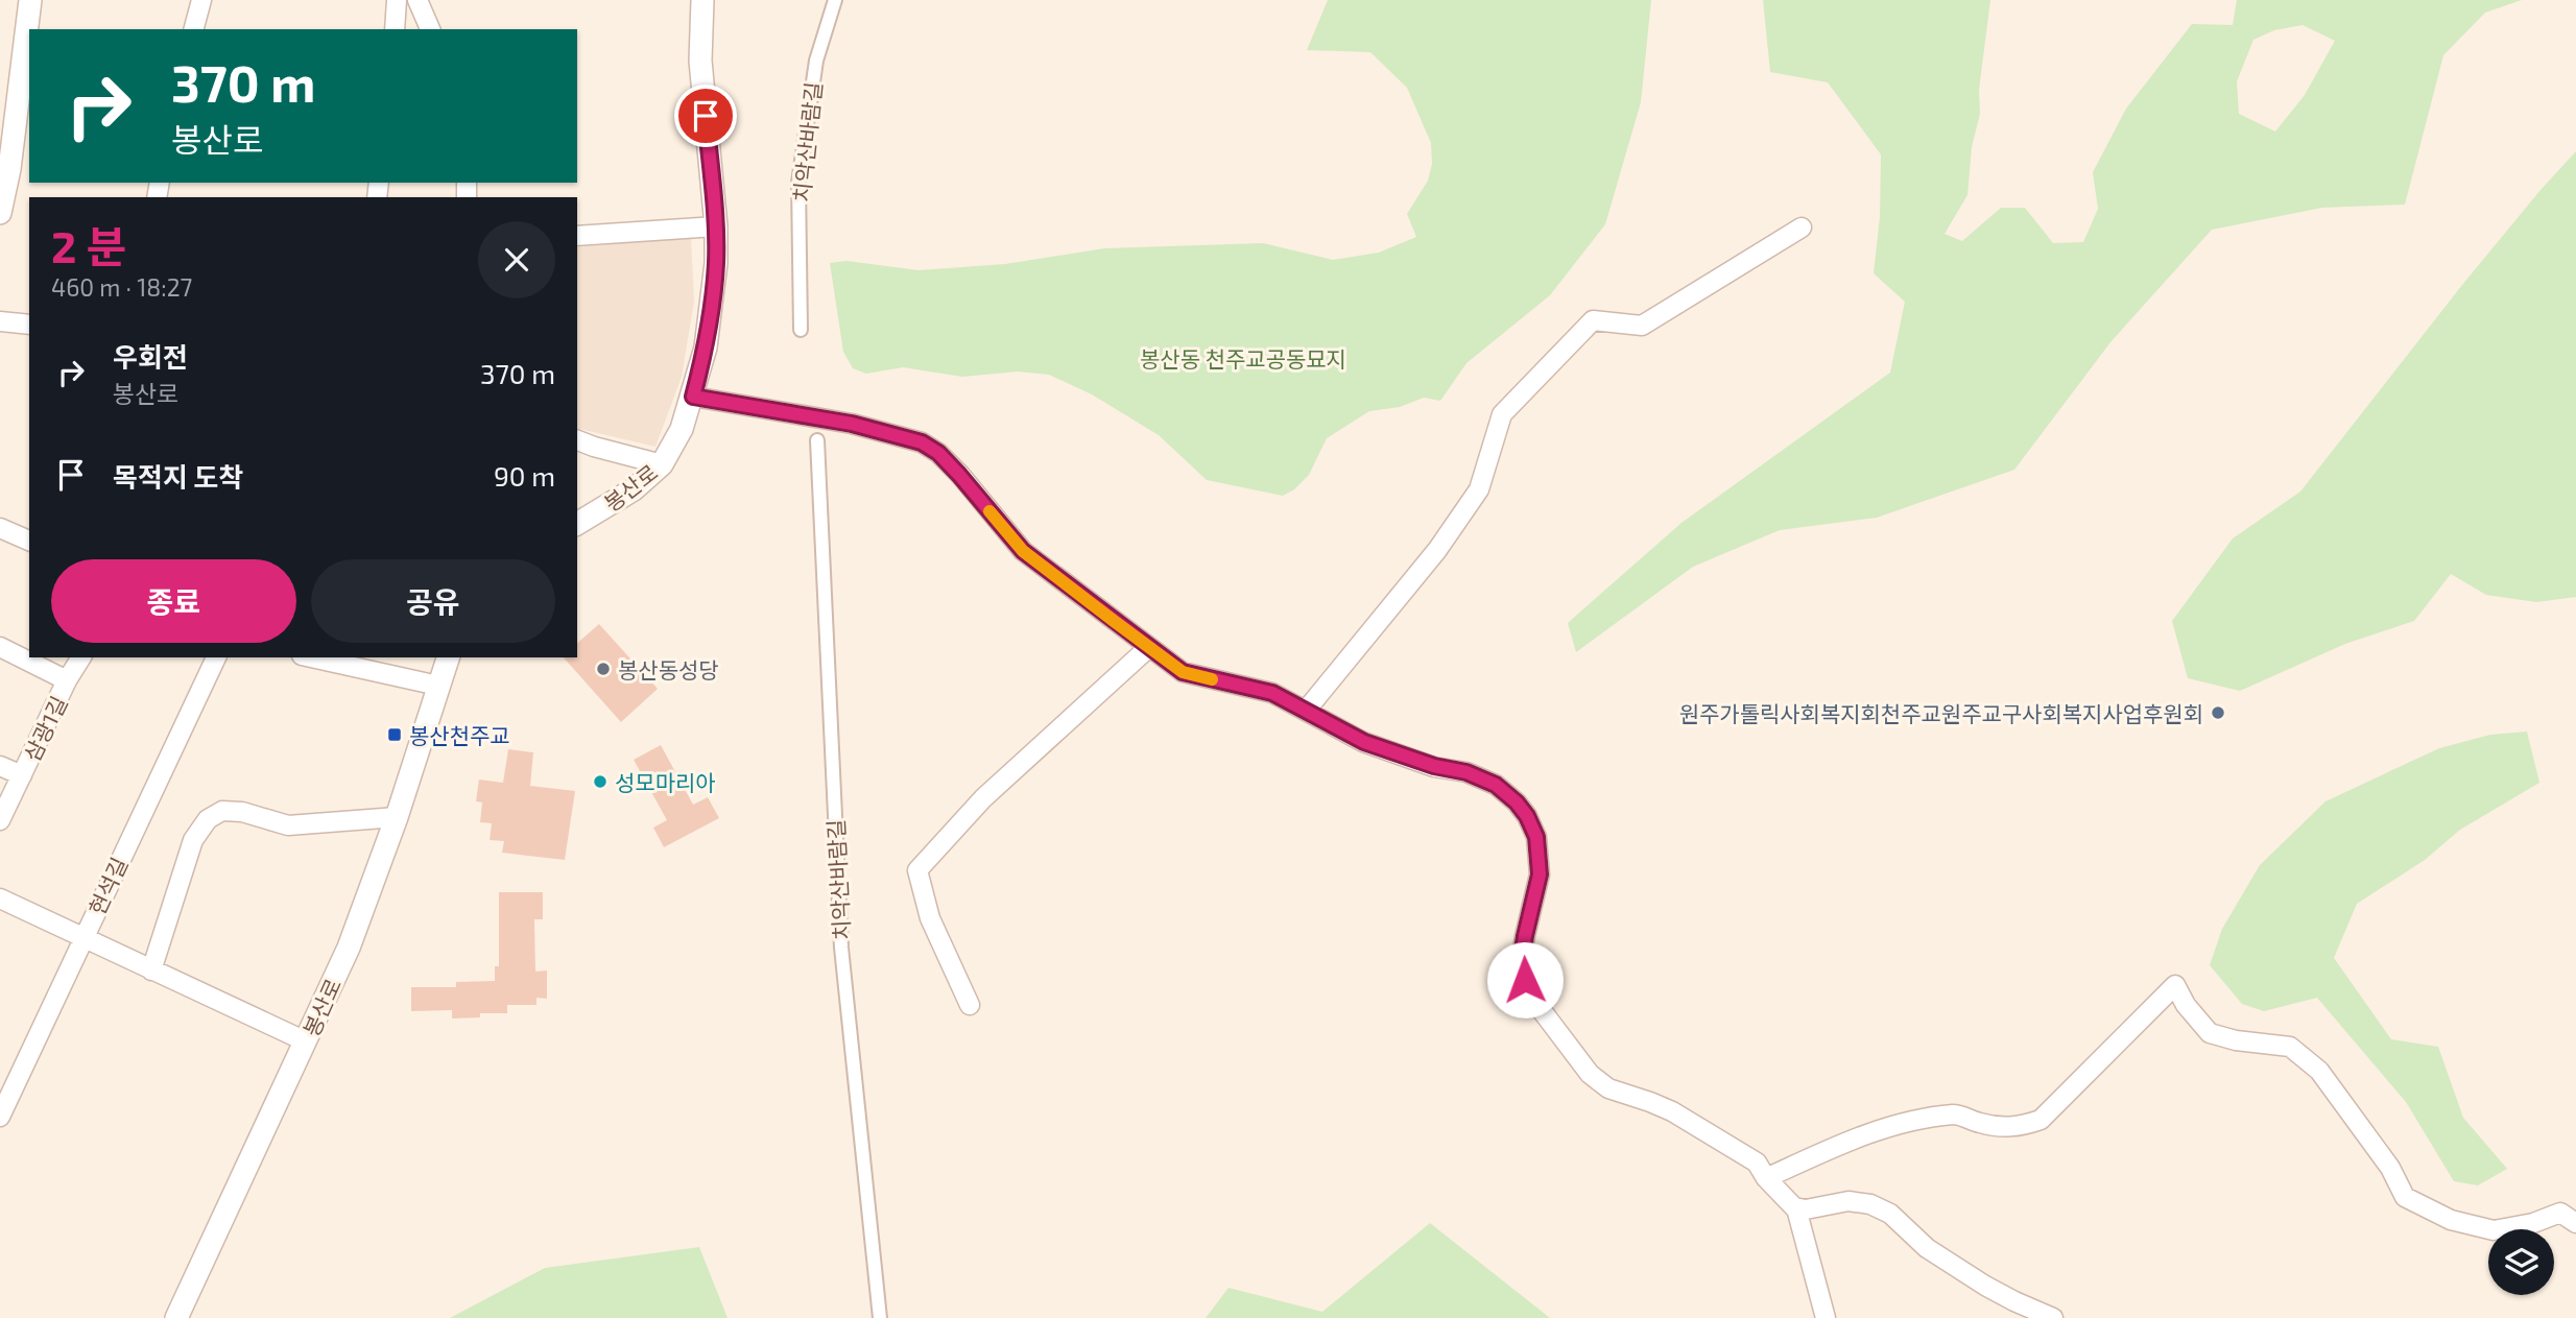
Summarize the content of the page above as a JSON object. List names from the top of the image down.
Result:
{
  "streets": {
    "street": [
      "치악산바람길",
      "봉산로",
      "삼광1길",
      "현석길"
    ]
  },
  "parks": ["봉산동 천주교공동묘지"],
  "places": {
    "other": ["봉산동성당", "원주가톨릭사회복지회천주교원주교구사회복지사업후원회", "성모마리아"],
    "transit": ["봉산천주교"]
  },
  "page": {
    "turn": ["370 m", "봉산로"],
    "heading": ["2 분", "460 m · 18:27"],
    "list": [
      {
        "name": "우회전",
        "note": "봉산로",
        "value": "370 m"
      },
      {
        "name": "목적지 도착",
        "value": "90 m"
      }
    ],
    "buttons": ["종료", "공유"]
  }
}
